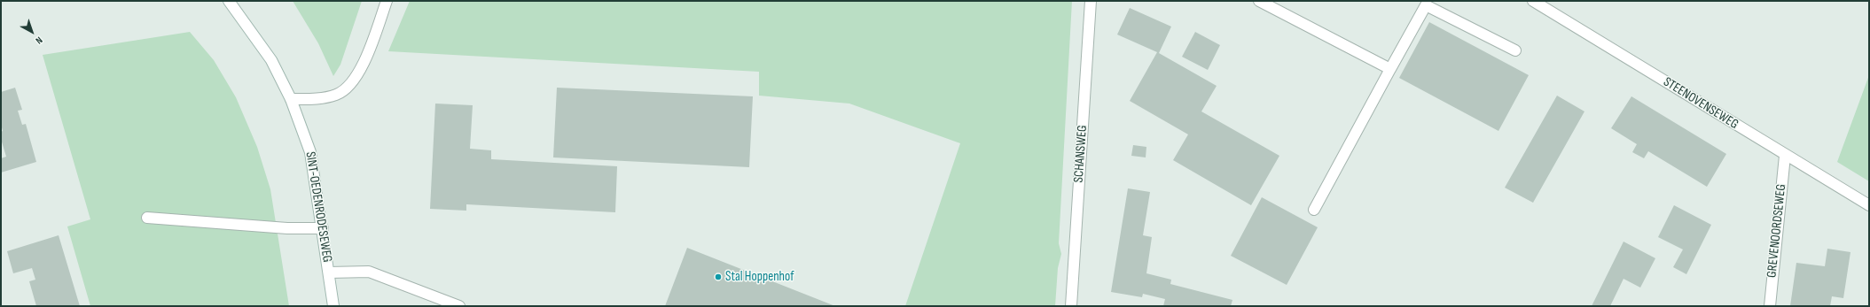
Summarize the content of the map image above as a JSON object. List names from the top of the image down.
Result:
{
  "streets": {
    "street": [
      "STEENOVENSEWEG",
      "SCHANSWEG",
      "SINT-OEDENRODESEWEG",
      "GREVENOORDSEWEG"
    ]
  },
  "crossings": [
    ["STEENOVENSEWEG", "GREVENOORDSEWEG"]
  ],
  "places": ["Stal Hoppenhof"],
  "north": "bottom right"
}
